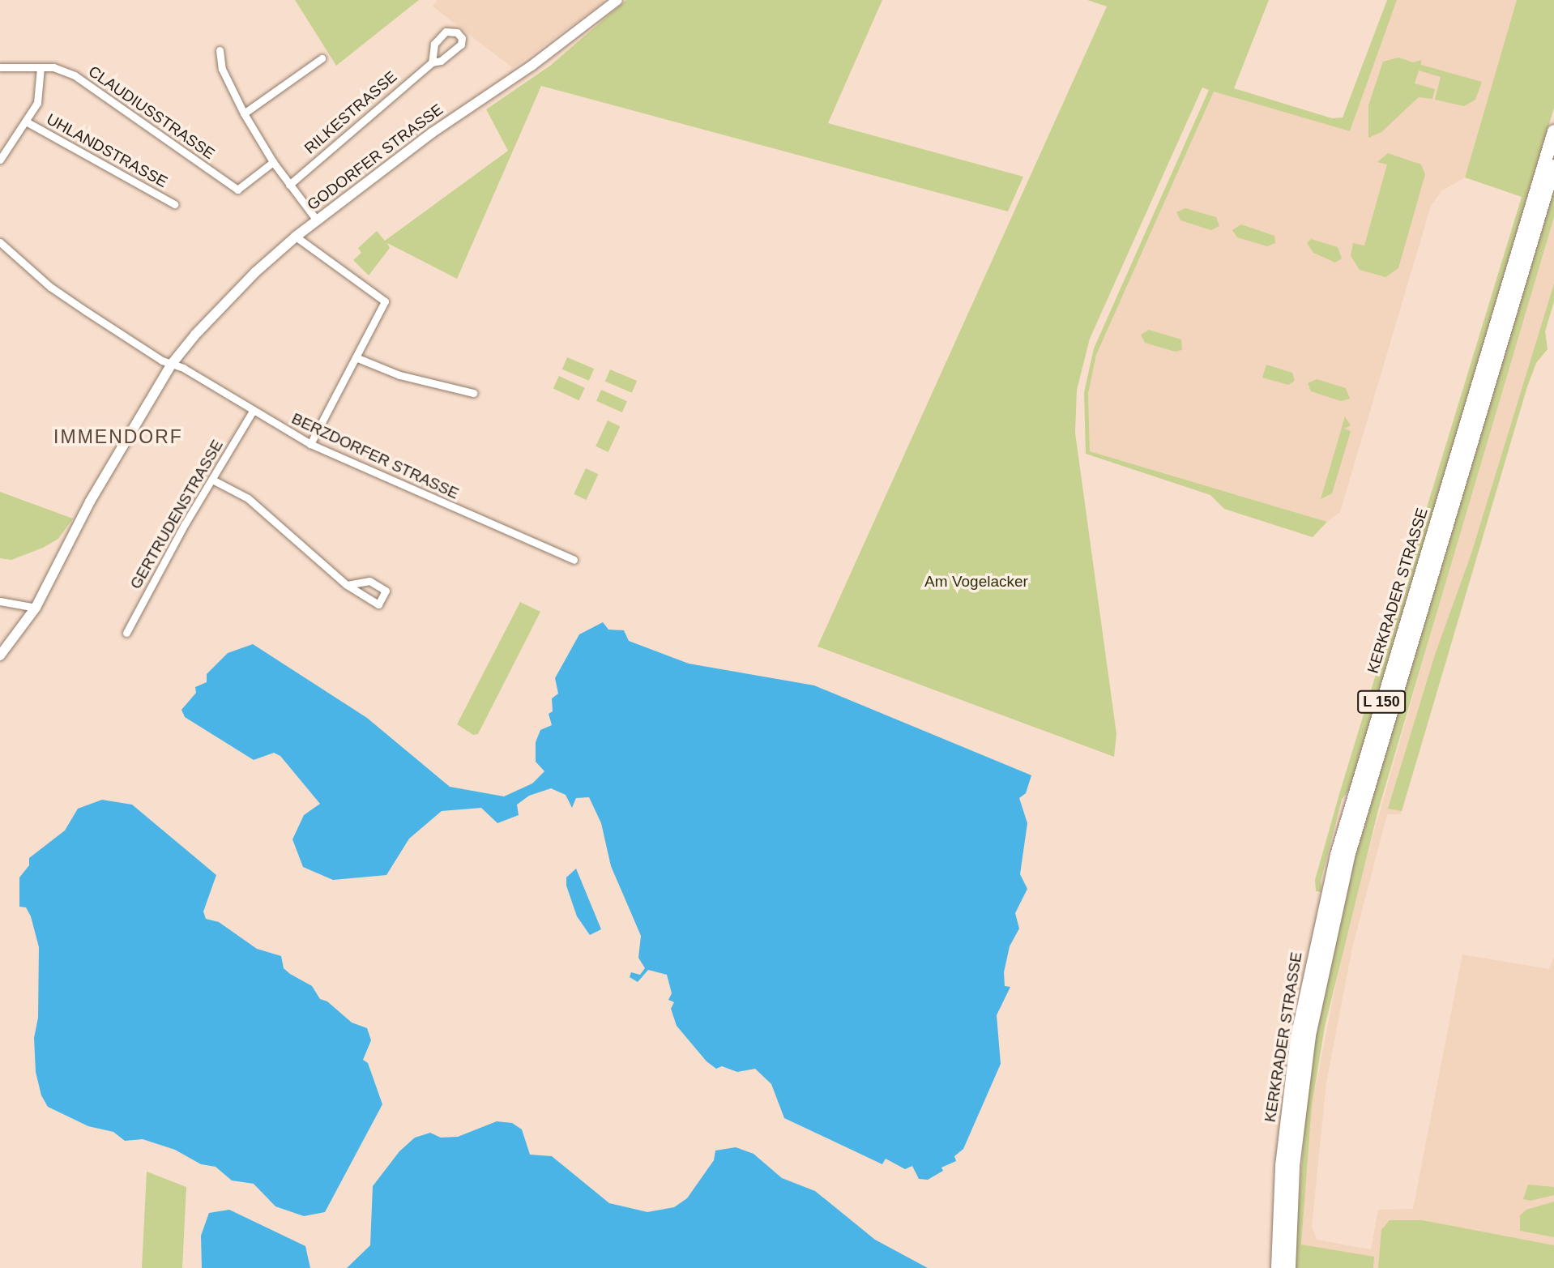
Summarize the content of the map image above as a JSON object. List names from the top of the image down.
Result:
{
  "streets": {
    "highway": ["KERKRADER STRASSE", "L 150"],
    "street": [
      "CLAUDIUSSTRASSE",
      "RILKESTRASSE",
      "UHLANDSTRASSE",
      "GODORFER STRASSE",
      "BERZDORFER STRASSE",
      "GERTRUDENSTRASSE"
    ]
  },
  "crossings": [
    ["GODORFER STRASSE", "BERZDORFER STRASSE"],
    ["BERZDORFER STRASSE", "GERTRUDENSTRASSE"]
  ],
  "districts": ["IMMENDORF"],
  "parks": ["Am Vogelacker"]
}
